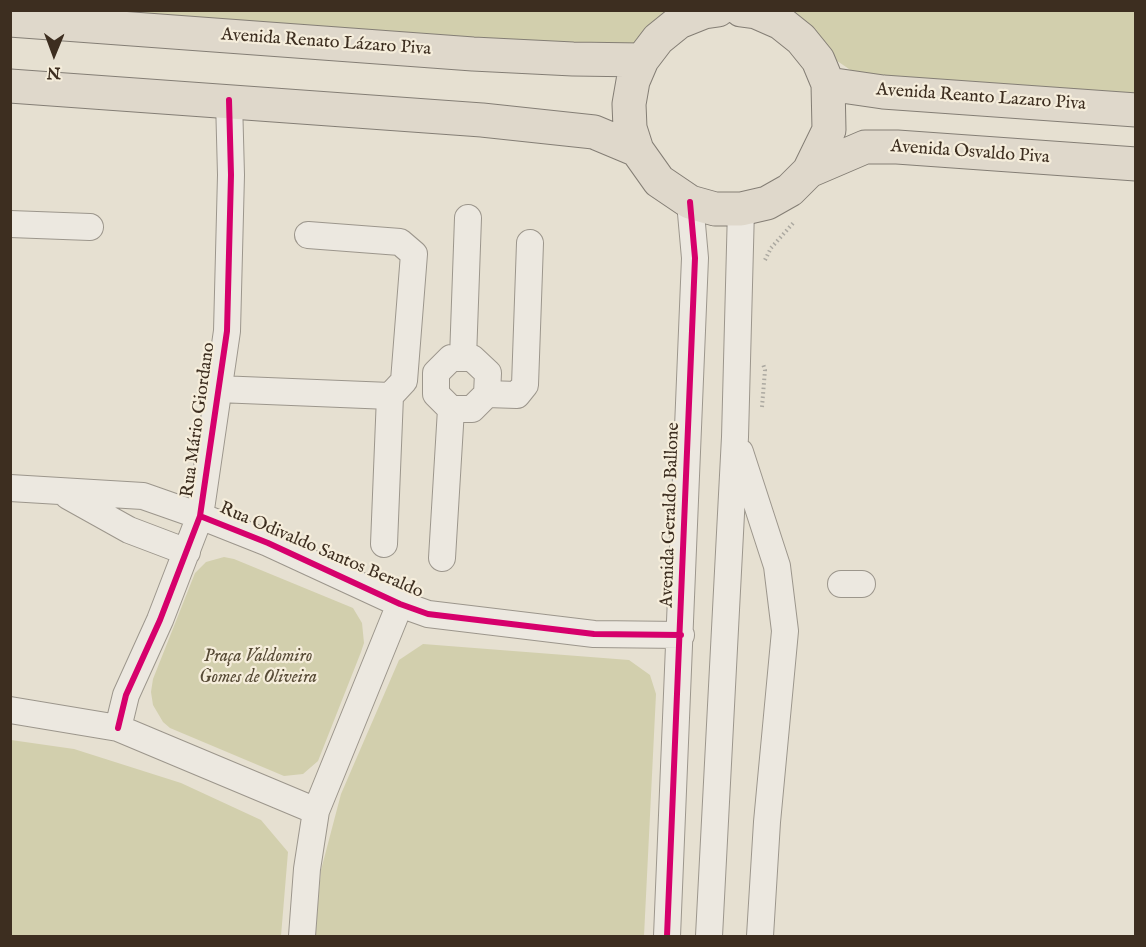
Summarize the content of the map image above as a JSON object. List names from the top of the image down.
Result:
{
  "streets": {
    "main road": ["Avenida Renato Lázaro Piva", "Avenida Reanto Lazaro Piva", "Avenida Osvaldo Piva"],
    "street": ["Rua Mário Giordano", "Avenida Geraldo Ballone", "Rua Odivaldo Santos Beraldo"]
  },
  "crossings": [
    ["Rua Mário Giordano", "Rua Odivaldo Santos Beraldo"],
    ["Avenida Geraldo Ballone", "Rua Odivaldo Santos Beraldo"]
  ],
  "parks": ["Praça Valdomiro Gomes de Oliveira"],
  "north": "bottom"
}
